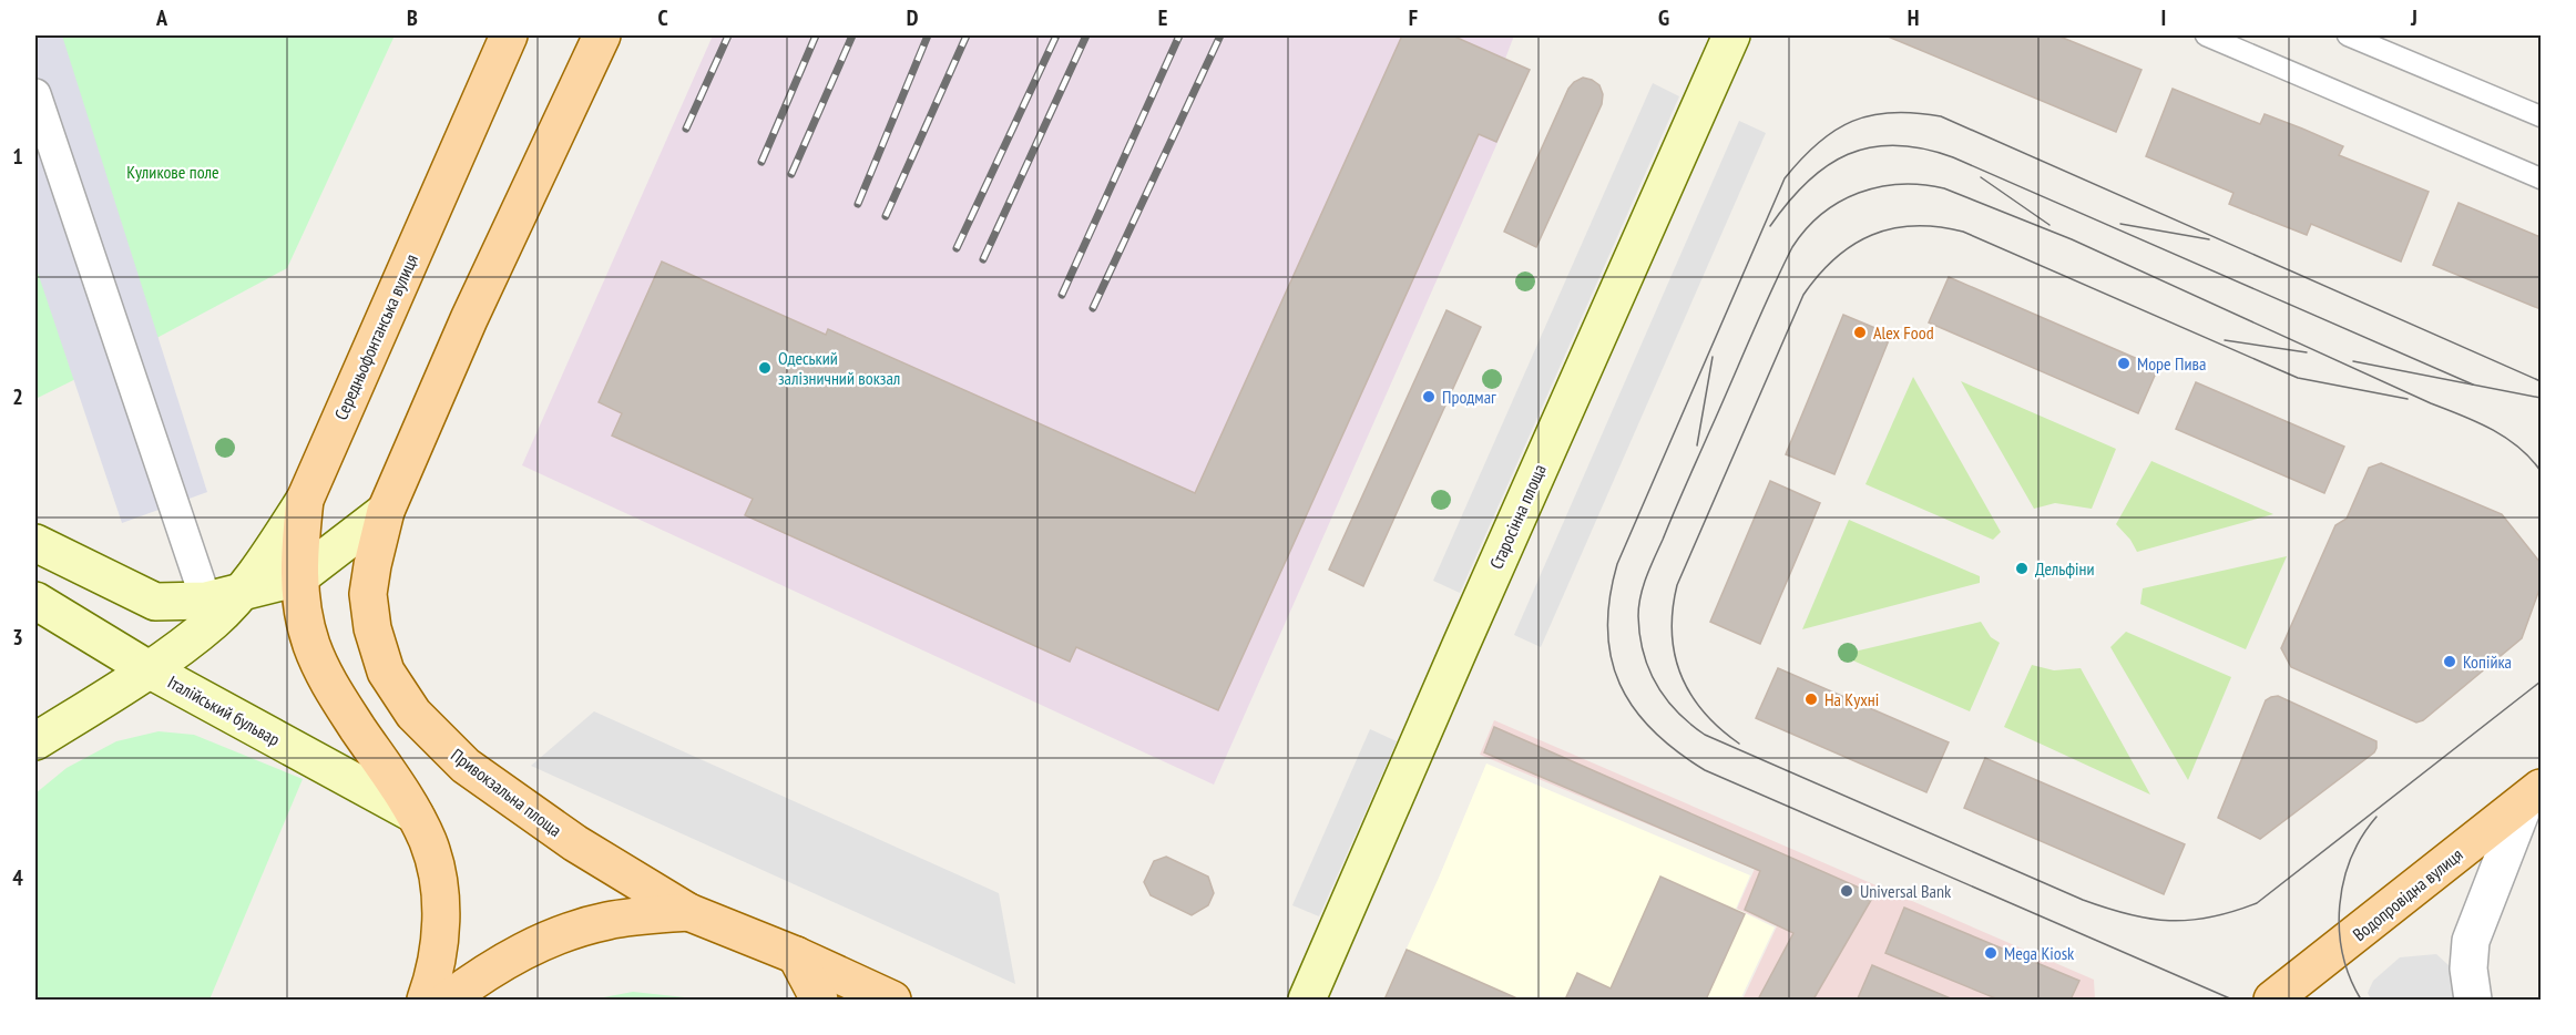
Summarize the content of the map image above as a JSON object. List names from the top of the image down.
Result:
{
  "streets": {
    "main road": [
      "Середньофонтанська вулиця",
      "Старосінна площа",
      "Італійський бульвар",
      "Привокзальна площа",
      "Водопровідна вулиця"
    ]
  },
  "parks": ["Куликове поле"],
  "places": [
    "Alex Food",
    "Море Пива",
    "Одеський залізничний вокзал",
    "Продмаг",
    "Дельфіни",
    "Копійка",
    "На Кухнi",
    "Universal Bank",
    "Mega Kiosk"
  ],
  "grid": {
    "columns": [
      "A",
      "B",
      "C",
      "D",
      "E",
      "F",
      "G",
      "H",
      "I",
      "J"
    ],
    "rows": [
      "1",
      "2",
      "3",
      "4"
    ]
  }
}
